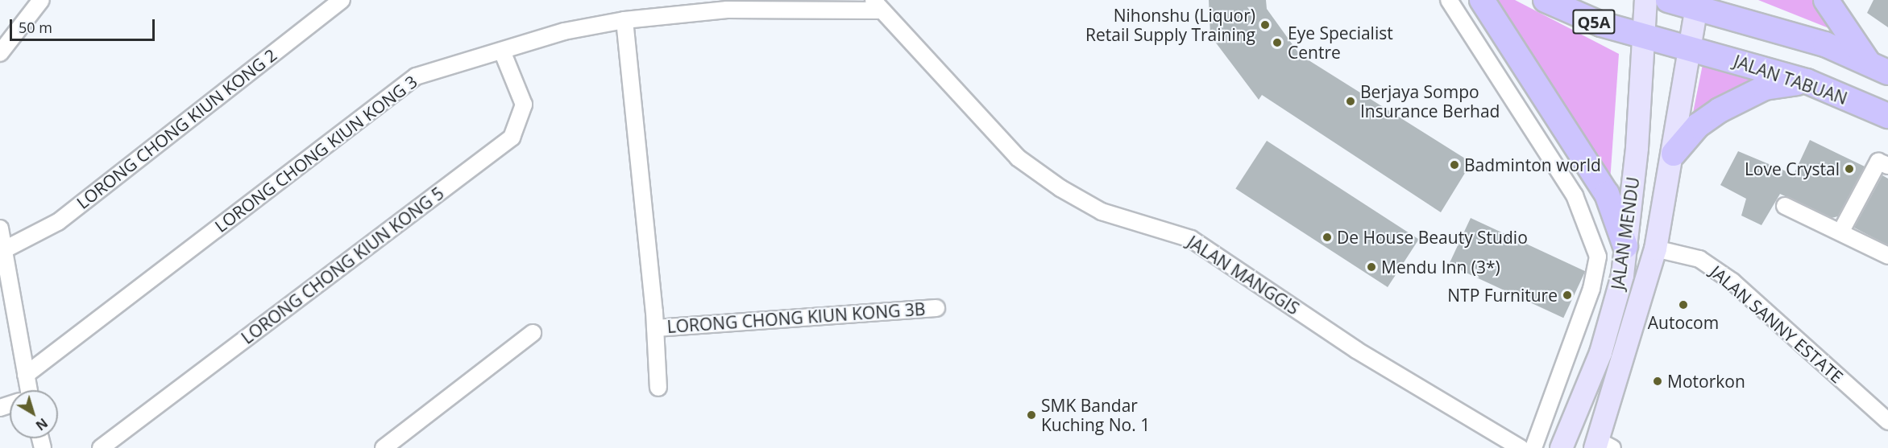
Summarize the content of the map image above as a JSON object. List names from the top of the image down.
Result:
{
  "streets": {
    "main road": ["Q5A", "JALAN TABUAN", "JALAN MENDU"],
    "street": [
      "LORONG CHONG KIUN KONG 2",
      "LORONG CHONG KIUN KONG 3",
      "LORONG CHONG KIUN KONG 5",
      "JALAN MANGGIS",
      "LORONG CHONG KIUN KONG 3B",
      "JALAN SANNY ESTATE"
    ]
  },
  "crossings": [
    ["Q5A", "JALAN TABUAN"],
    ["Q5A", "JALAN MENDU"],
    ["JALAN TABUAN", "JALAN MENDU"],
    ["LORONG CHONG KIUN KONG 3", "LORONG CHONG KIUN KONG 5"],
    ["LORONG CHONG KIUN KONG 3", "JALAN MANGGIS"],
    ["JALAN MENDU", "JALAN SANNY ESTATE"]
  ],
  "places": [
    "Nihonshu (Liquor) Retail Supply Training",
    "Eye Specialist Centre",
    "Berjaya Sompo Insurance Berhad",
    "Badminton world",
    "Love Crystal",
    "De House Beauty Studio",
    "Mendu Inn (3*)",
    "NTP Furniture",
    "Autocom",
    "Motorkon",
    "SMK Bandar Kuching No. 1"
  ],
  "scale_bar": "50 m",
  "north": "bottom right"
}
